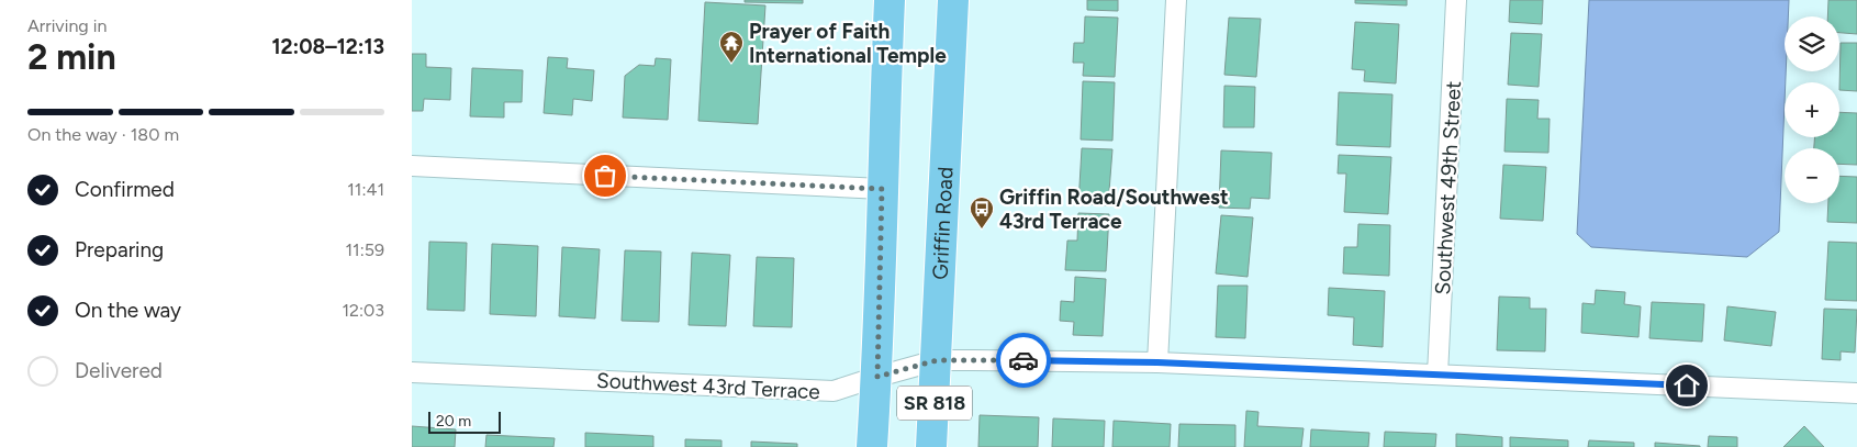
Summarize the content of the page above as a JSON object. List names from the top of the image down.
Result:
{
  "streets": {
    "main road": ["Griffin Road", "SR 818"],
    "street": ["Southwest 49th Street", "Southwest 43rd Terrace"]
  },
  "crossings": [
    ["Southwest 49th Street", "Southwest 43rd Terrace"],
    ["Griffin Road", "Southwest 43rd Terrace"],
    ["Southwest 43rd Terrace", "SR 818"]
  ],
  "places": {
    "temple": ["Prayer of Faith International Temple"],
    "bus stop": ["Griffin Road/Southwest 43rd Terrace"]
  },
  "scale_bar": "20 m",
  "page": {
    "heading": ["2 min", "Arriving in", "12:08–12:13"],
    "map_buttons": ["+", "−"],
    "bar": "On the way · 180 m",
    "list": [
      ["Confirmed", "11:41"],
      ["Preparing", "11:59"],
      ["On the way", "12:03"],
      "Delivered"
    ],
    "scale": "20 m"
  }
}
